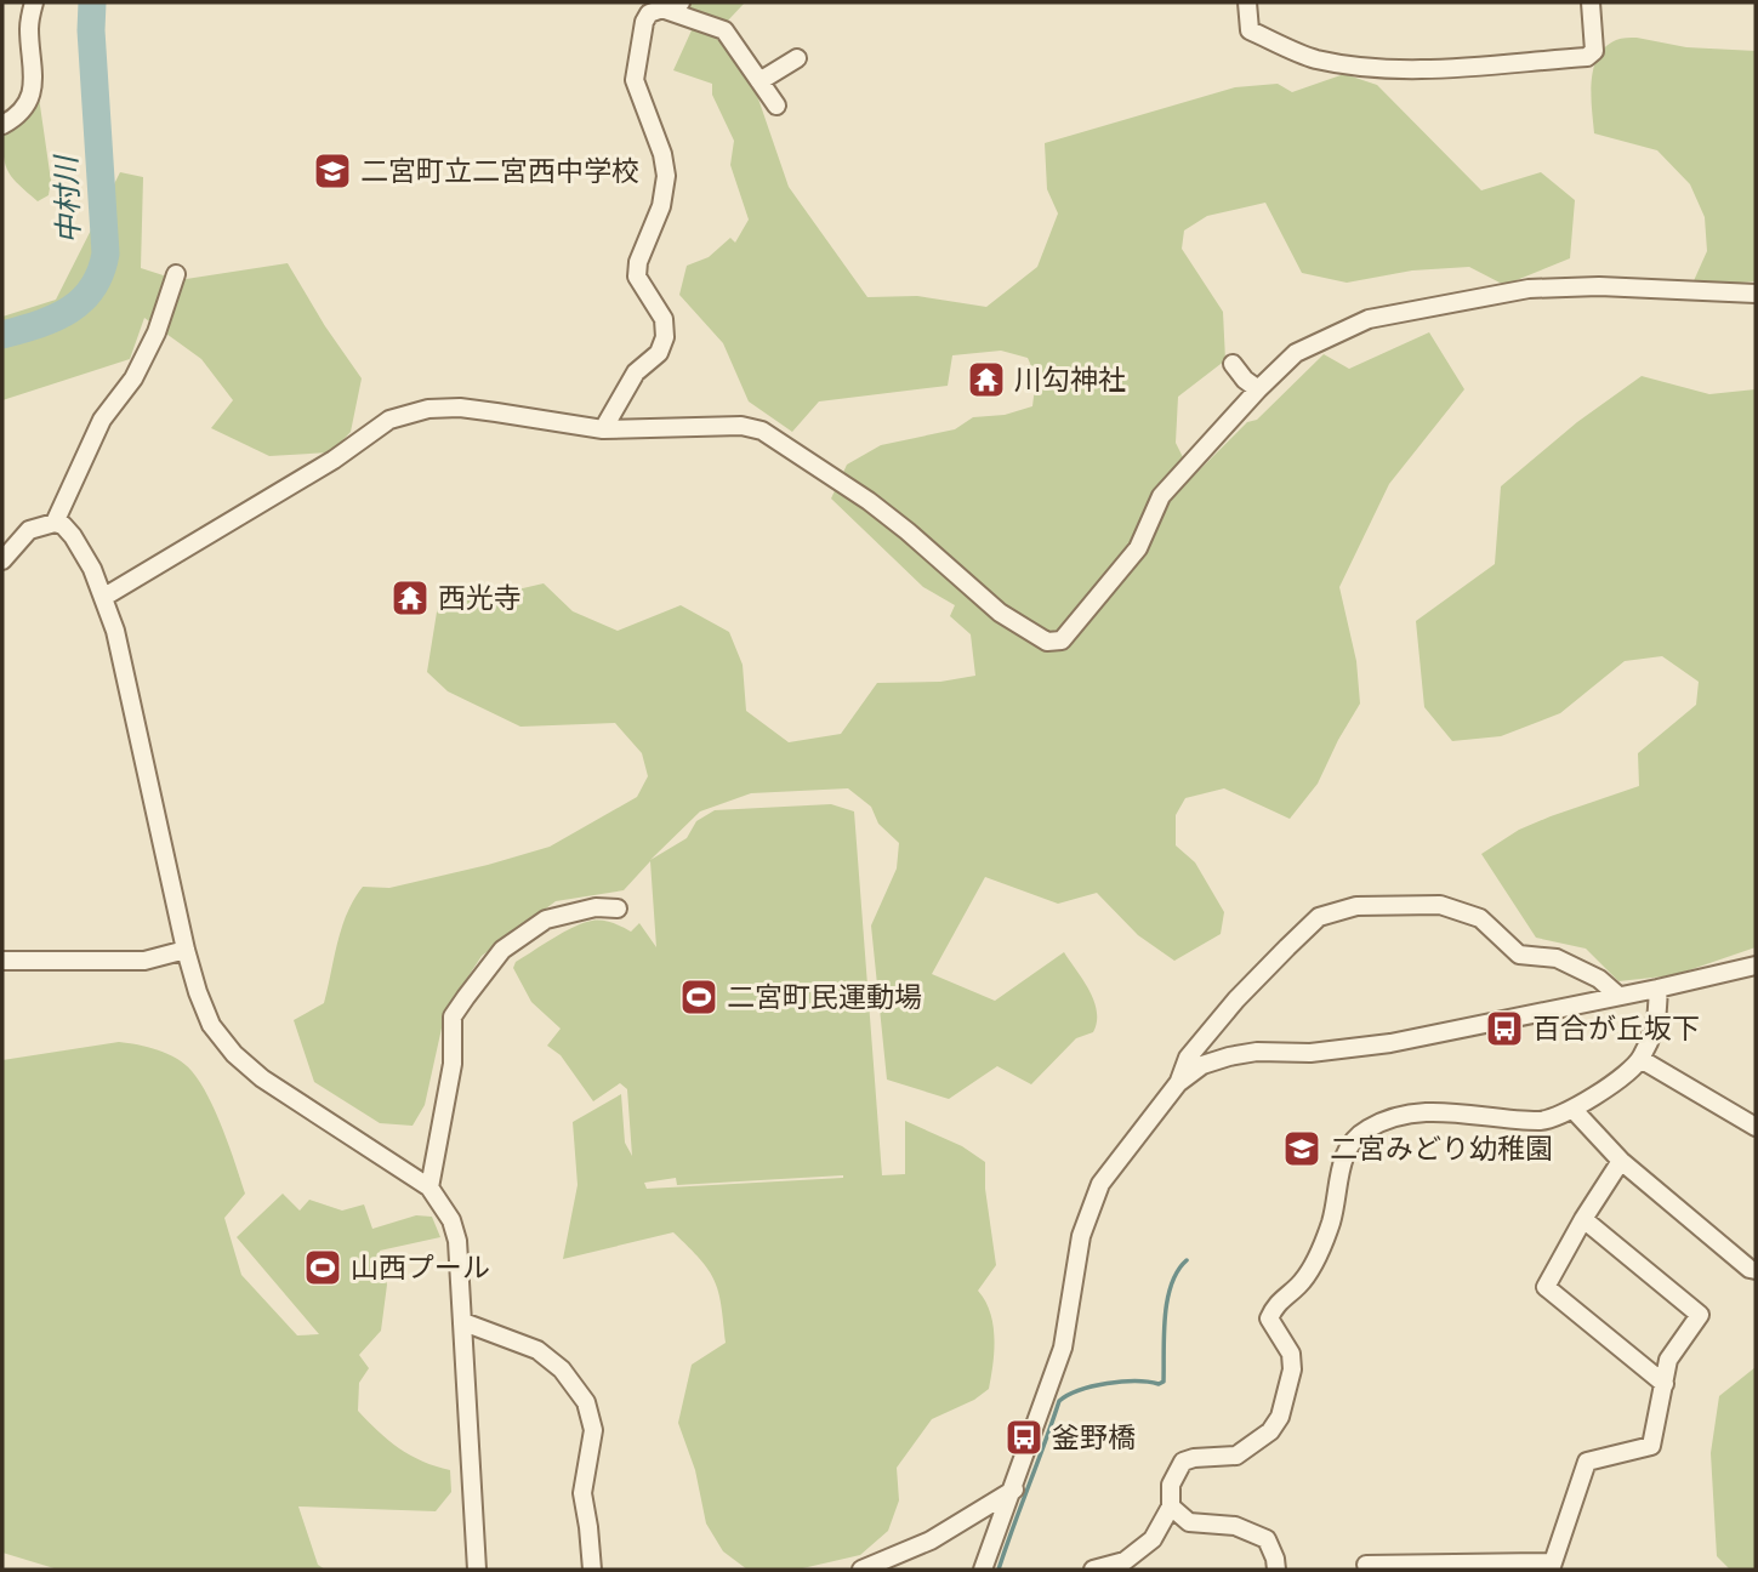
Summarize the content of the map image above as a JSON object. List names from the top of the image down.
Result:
{
  "water": ["中村川"],
  "places": {
    "school or university": ["二宮町立二宮西中学校", "二宮みどり幼稚園"],
    "temple": ["川勾神社", "西光寺"],
    "sports": ["二宮町民運動場", "山西プール"],
    "bus stop": ["百合が丘坂下", "釜野橋"]
  }
}
